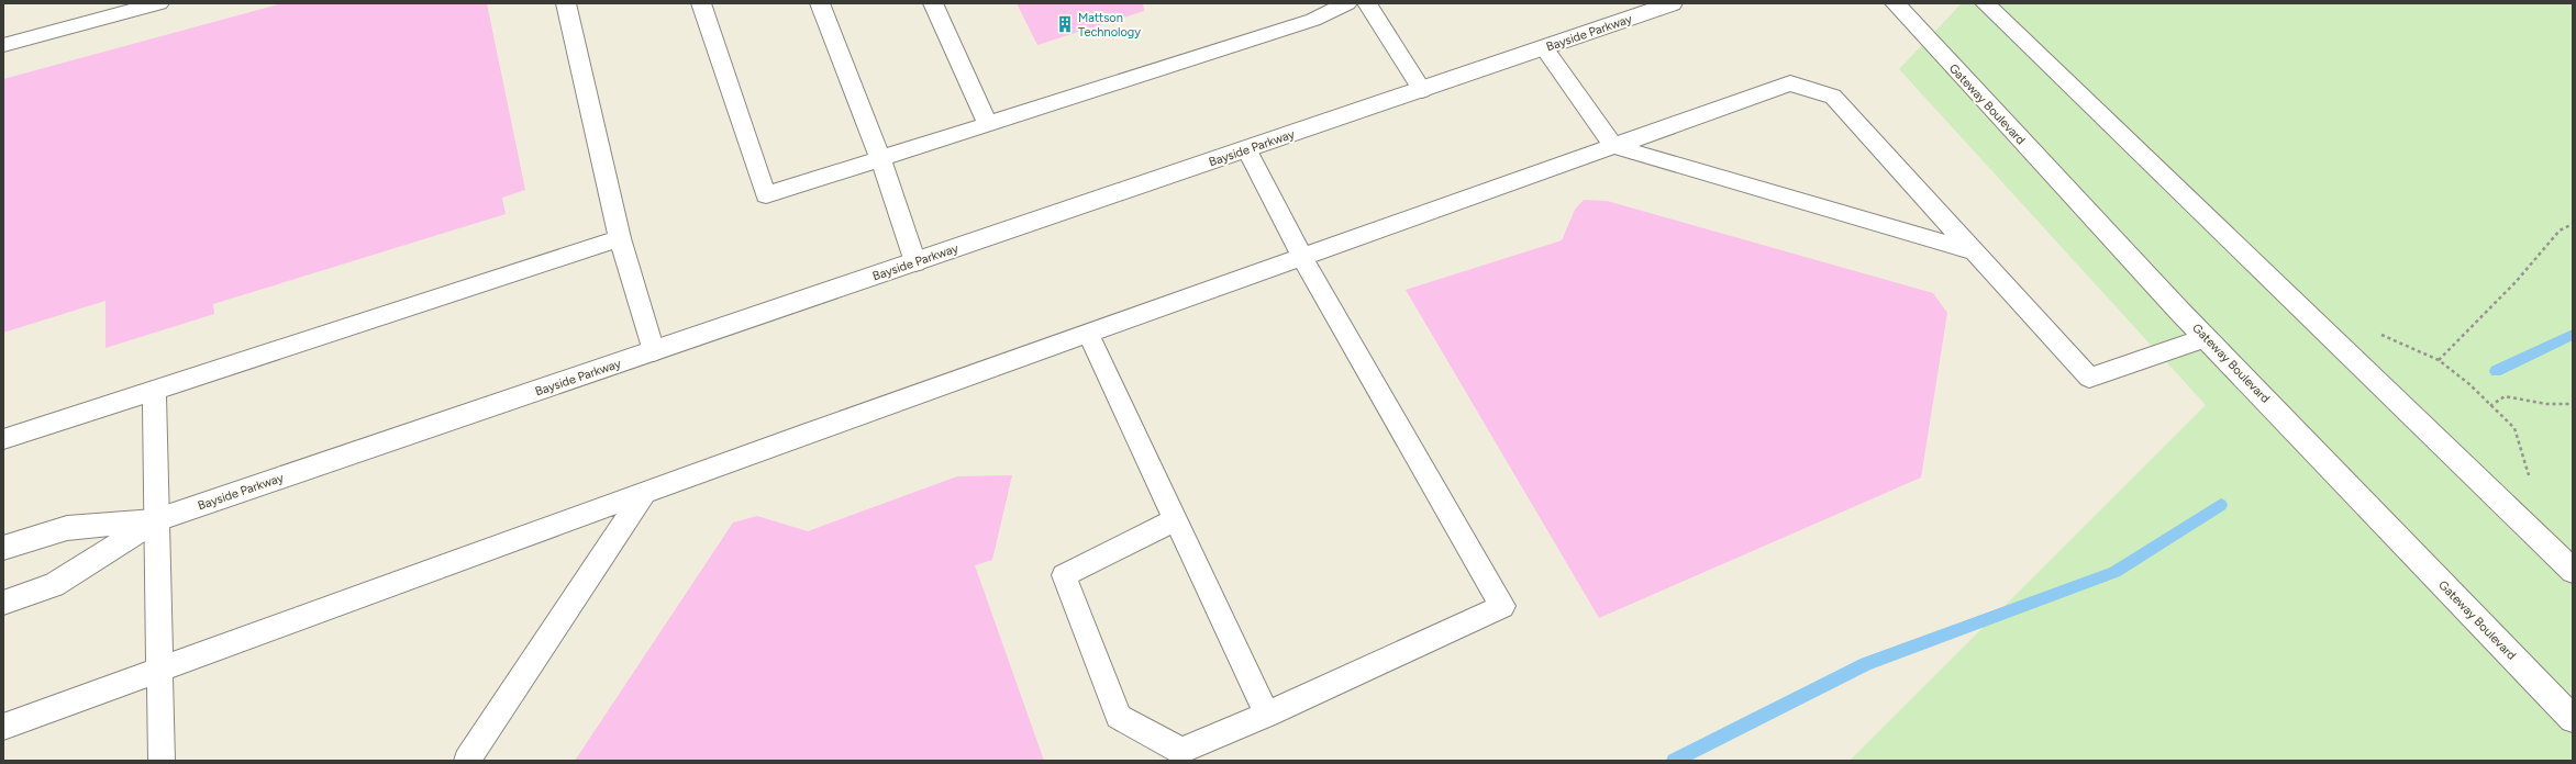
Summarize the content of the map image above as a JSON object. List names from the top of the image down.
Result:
{
  "streets": {
    "street": ["Bayside Parkway", "Gateway Boulevard"]
  },
  "places": {
    "building": ["Mattson Technology"]
  }
}
